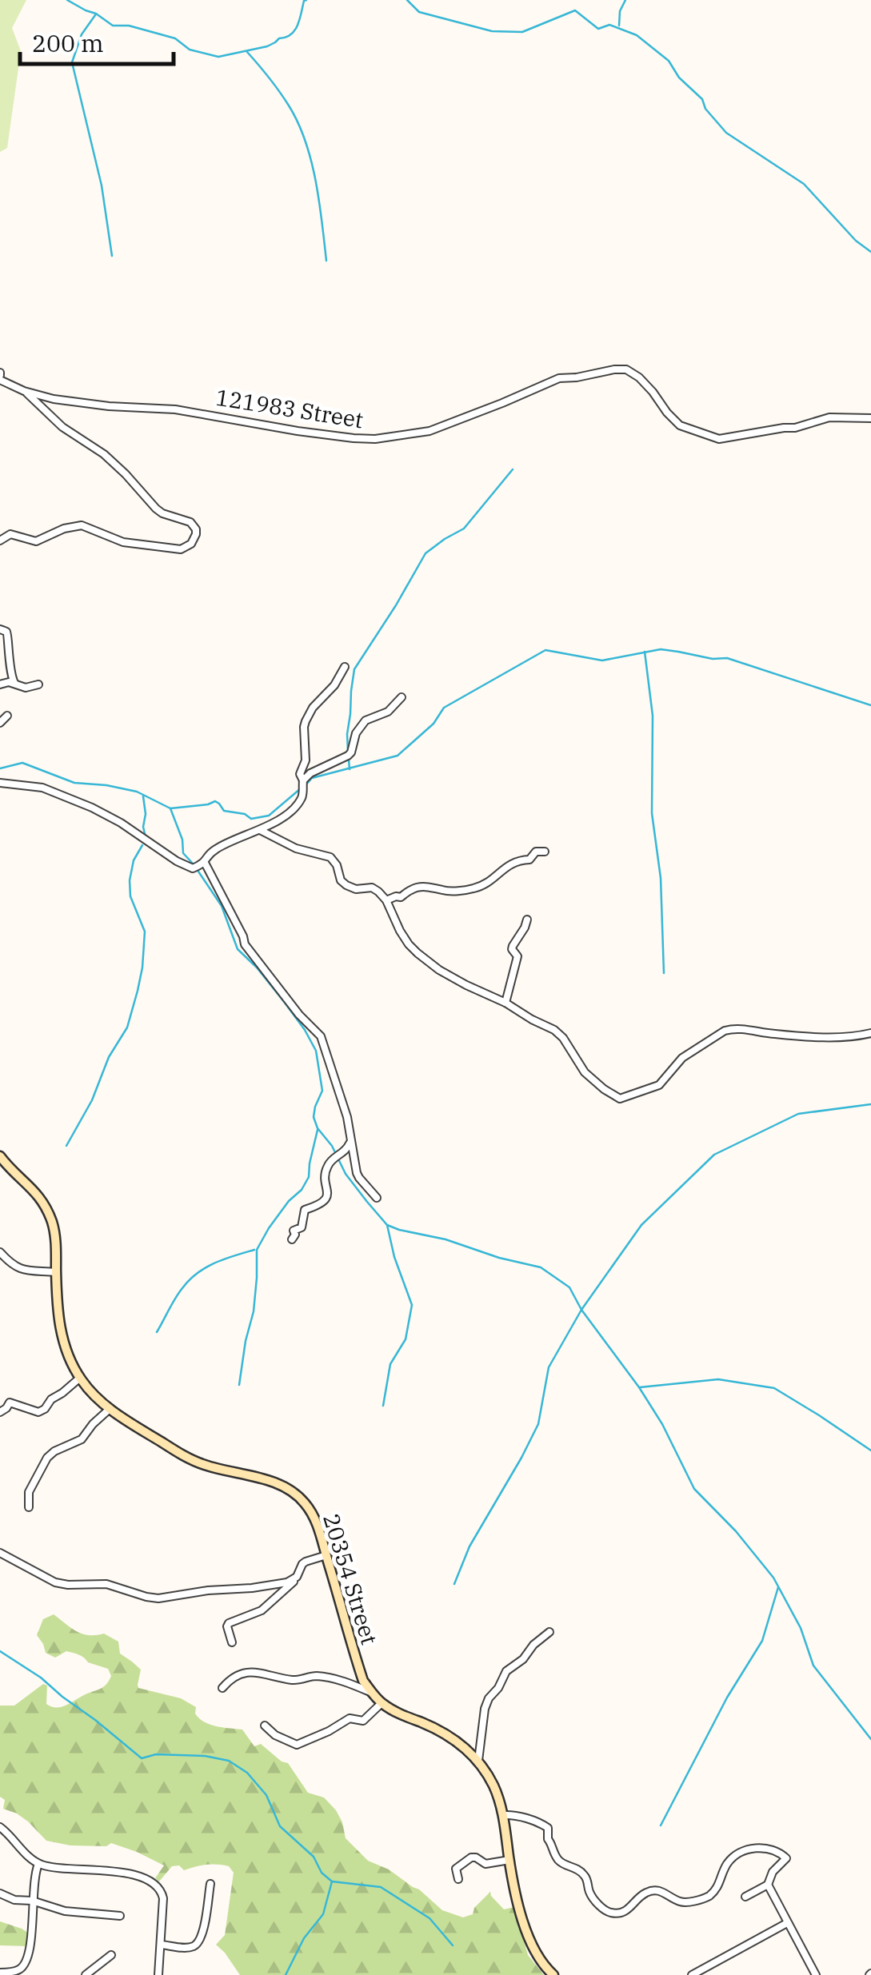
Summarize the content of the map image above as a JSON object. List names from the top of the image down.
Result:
{
  "streets": {
    "street": ["121983 Street", "20354 Street"]
  },
  "scale_bar": "200 m"
}
